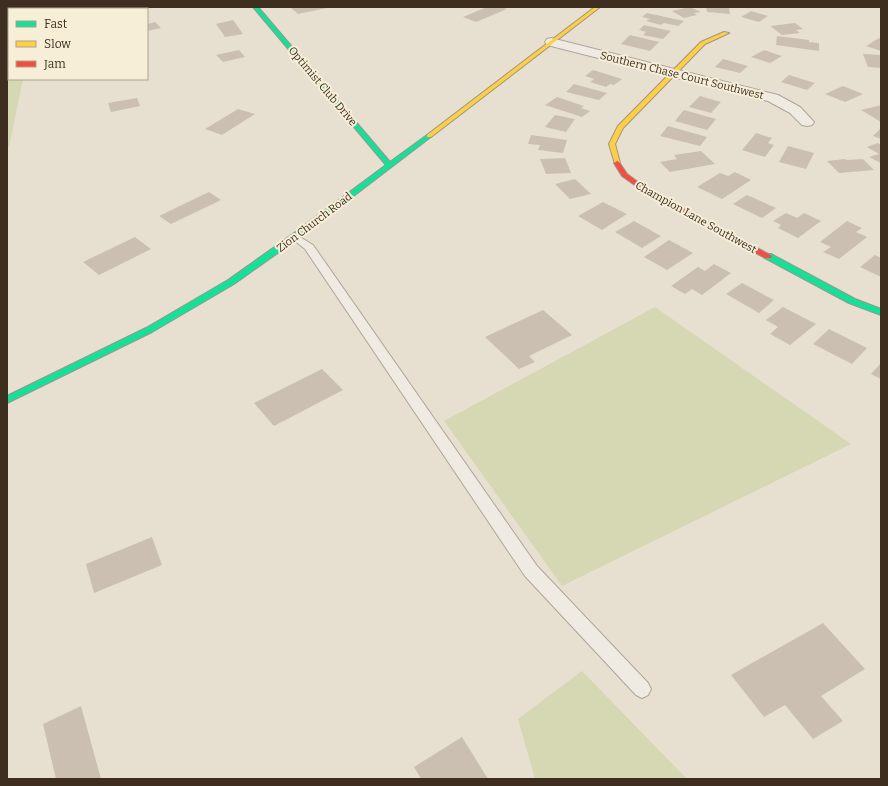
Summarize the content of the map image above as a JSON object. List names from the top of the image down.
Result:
{
  "streets": {
    "street": [
      "Southern Chase Court Southwest",
      "Optimist Club Drive",
      "Champion Lane Southwest",
      "Zion Church Road"
    ]
  },
  "crossings": [
    ["Southern Chase Court Southwest", "Champion Lane Southwest"],
    ["Southern Chase Court Southwest", "Zion Church Road"],
    ["Optimist Club Drive", "Zion Church Road"]
  ],
  "legend": ["Fast", "Slow", "Jam"]
}
